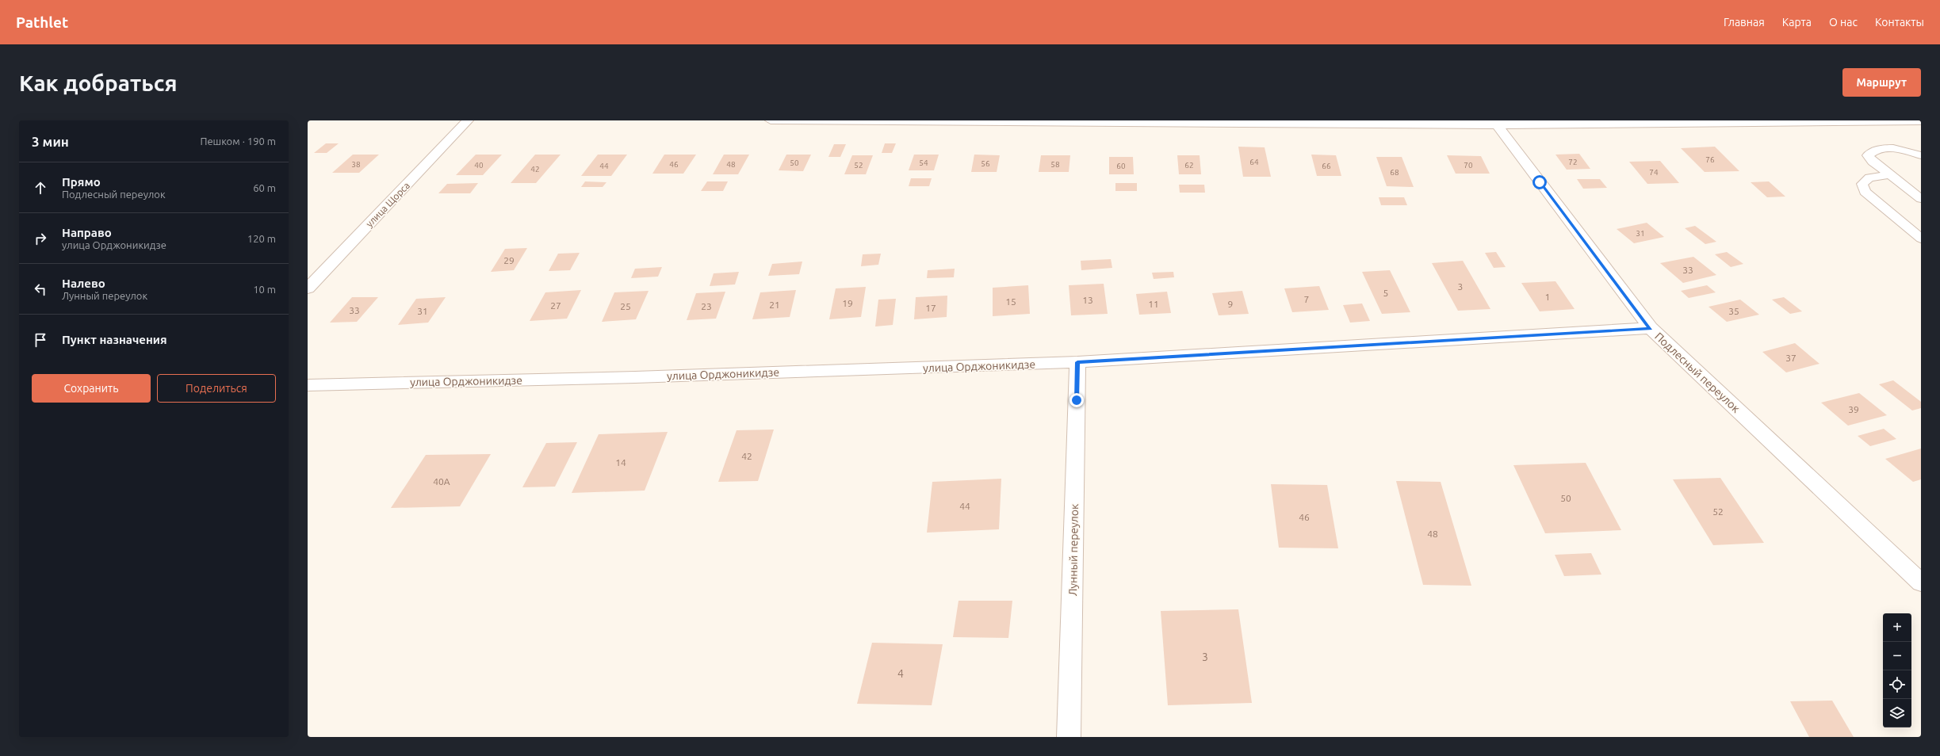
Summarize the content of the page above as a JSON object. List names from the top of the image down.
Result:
{
  "streets": {
    "street": [
      "улица Щорса",
      "улица Орджоникидзе",
      "Подлесный переулок",
      "Лунный переулок"
    ]
  },
  "crossings": [
    ["улица Орджоникидзе", "Подлесный переулок"],
    ["улица Орджоникидзе", "Лунный переулок"]
  ],
  "house_numbers": [
    "76",
    "64",
    "72",
    "50",
    "54",
    "56",
    "38",
    "46",
    "48",
    "58",
    "40",
    "52",
    "62",
    "70",
    "44",
    "60",
    "66",
    "42",
    "68",
    "74",
    "31",
    "29",
    "33",
    "3",
    "5",
    "1",
    "7",
    "13",
    "15",
    "19",
    "11",
    "9",
    "21",
    "27",
    "25",
    "23",
    "17",
    "33",
    "31",
    "35",
    "37",
    "39",
    "42",
    "14",
    "40А",
    "50",
    "44",
    "52",
    "46",
    "48",
    "3",
    "4"
  ],
  "page": {
    "header": "Pathlet",
    "nav": [
      "Главная",
      "Карта",
      "О нас",
      "Контакты"
    ],
    "buttons": [
      "Маршрут",
      ["Сохранить", "Поделиться"]
    ],
    "title": "Как добраться",
    "heading": ["3 мин", "Пешком · 190 m"],
    "list": [
      ["Прямо", "Подлесный переулок", "60 m"],
      ["Направо", "улица Орджоникидзе", "120 m"],
      ["Налево", "Лунный переулок", "10 m"],
      "Пункт назначения"
    ],
    "map_buttons": ["+", "−"]
  }
}
